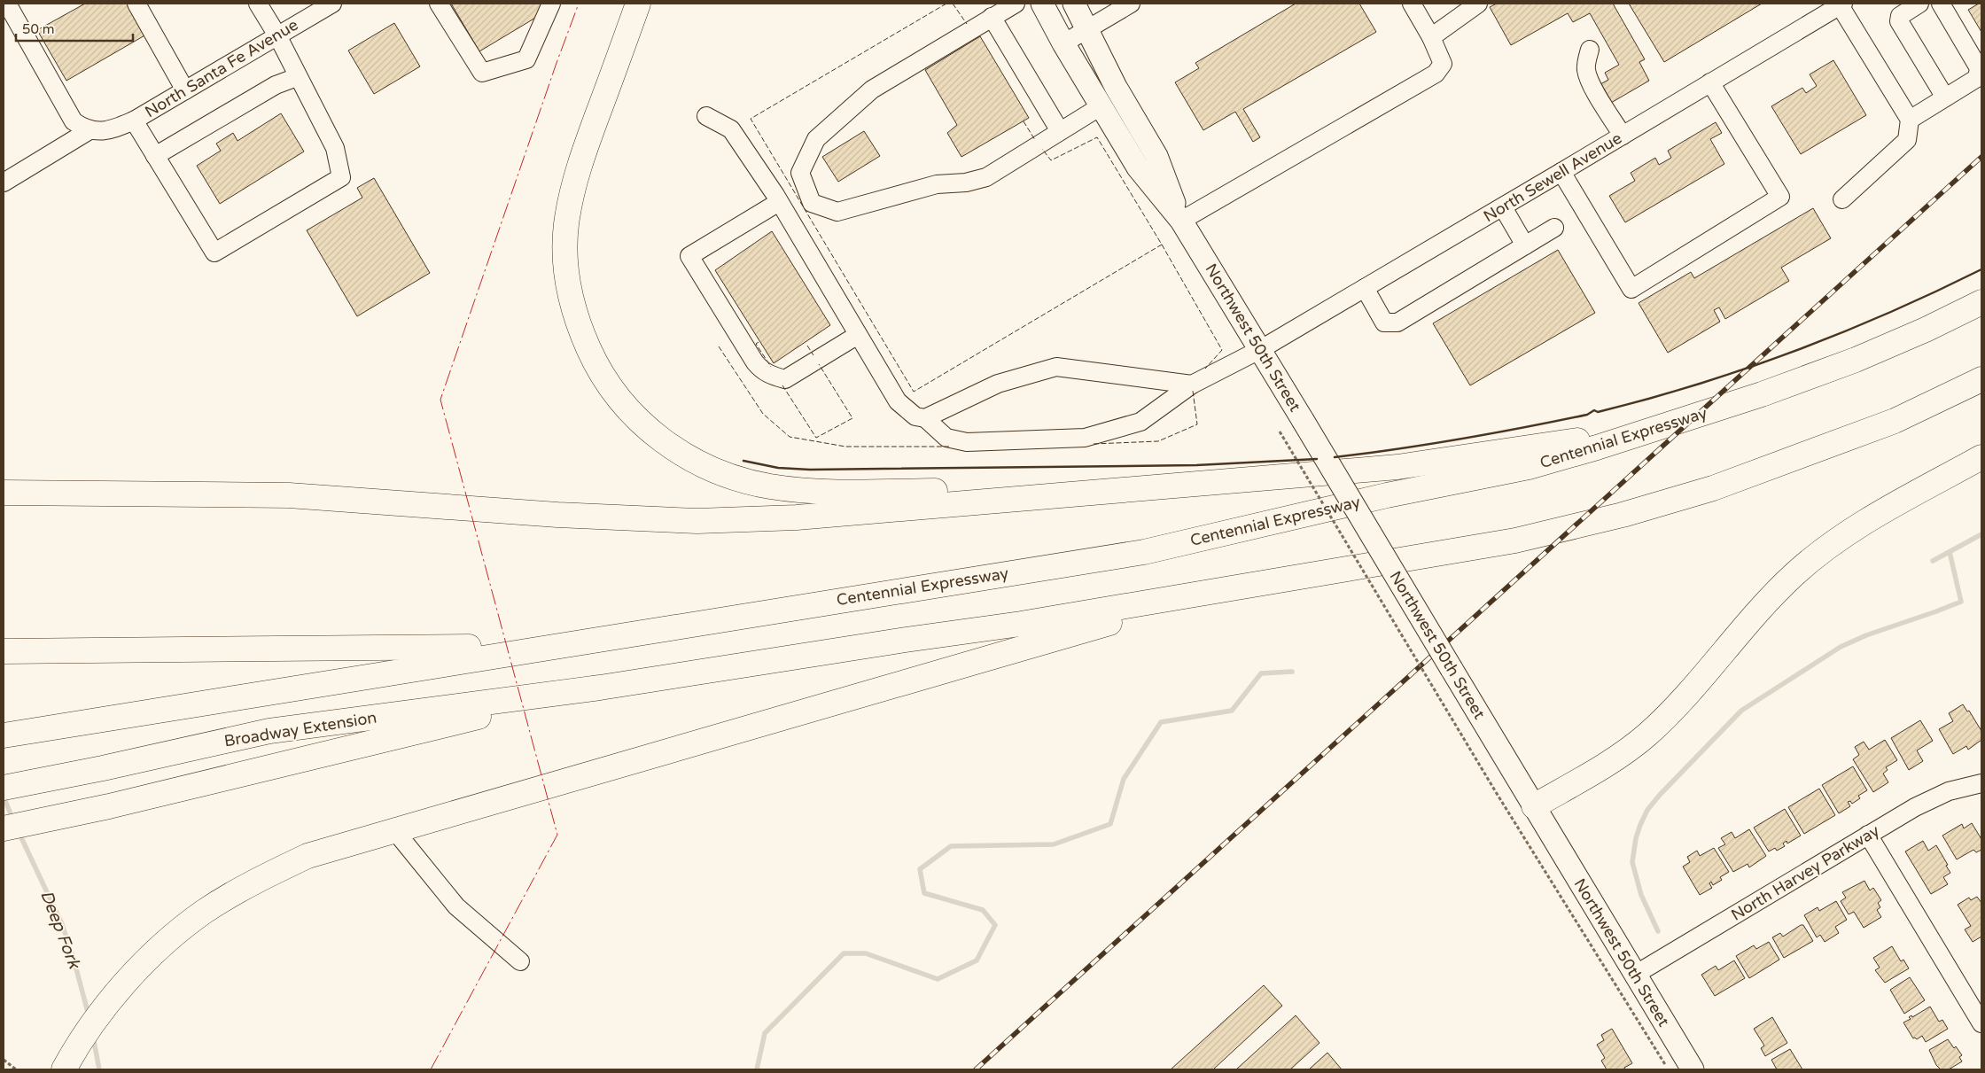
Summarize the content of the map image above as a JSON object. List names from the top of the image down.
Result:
{
  "streets": {
    "highway": ["Centennial Expressway", "Broadway Extension"],
    "main road": ["Northwest 50th Street"],
    "street": ["North Santa Fe Avenue", "North Sewell Avenue", "North Harvey Parkway"]
  },
  "crossings": [
    ["North Sewell Avenue", "Northwest 50th Street"],
    ["Northwest 50th Street", "North Harvey Parkway"]
  ],
  "water": ["Deep Fork"],
  "scale_bar": "50 m"
}
